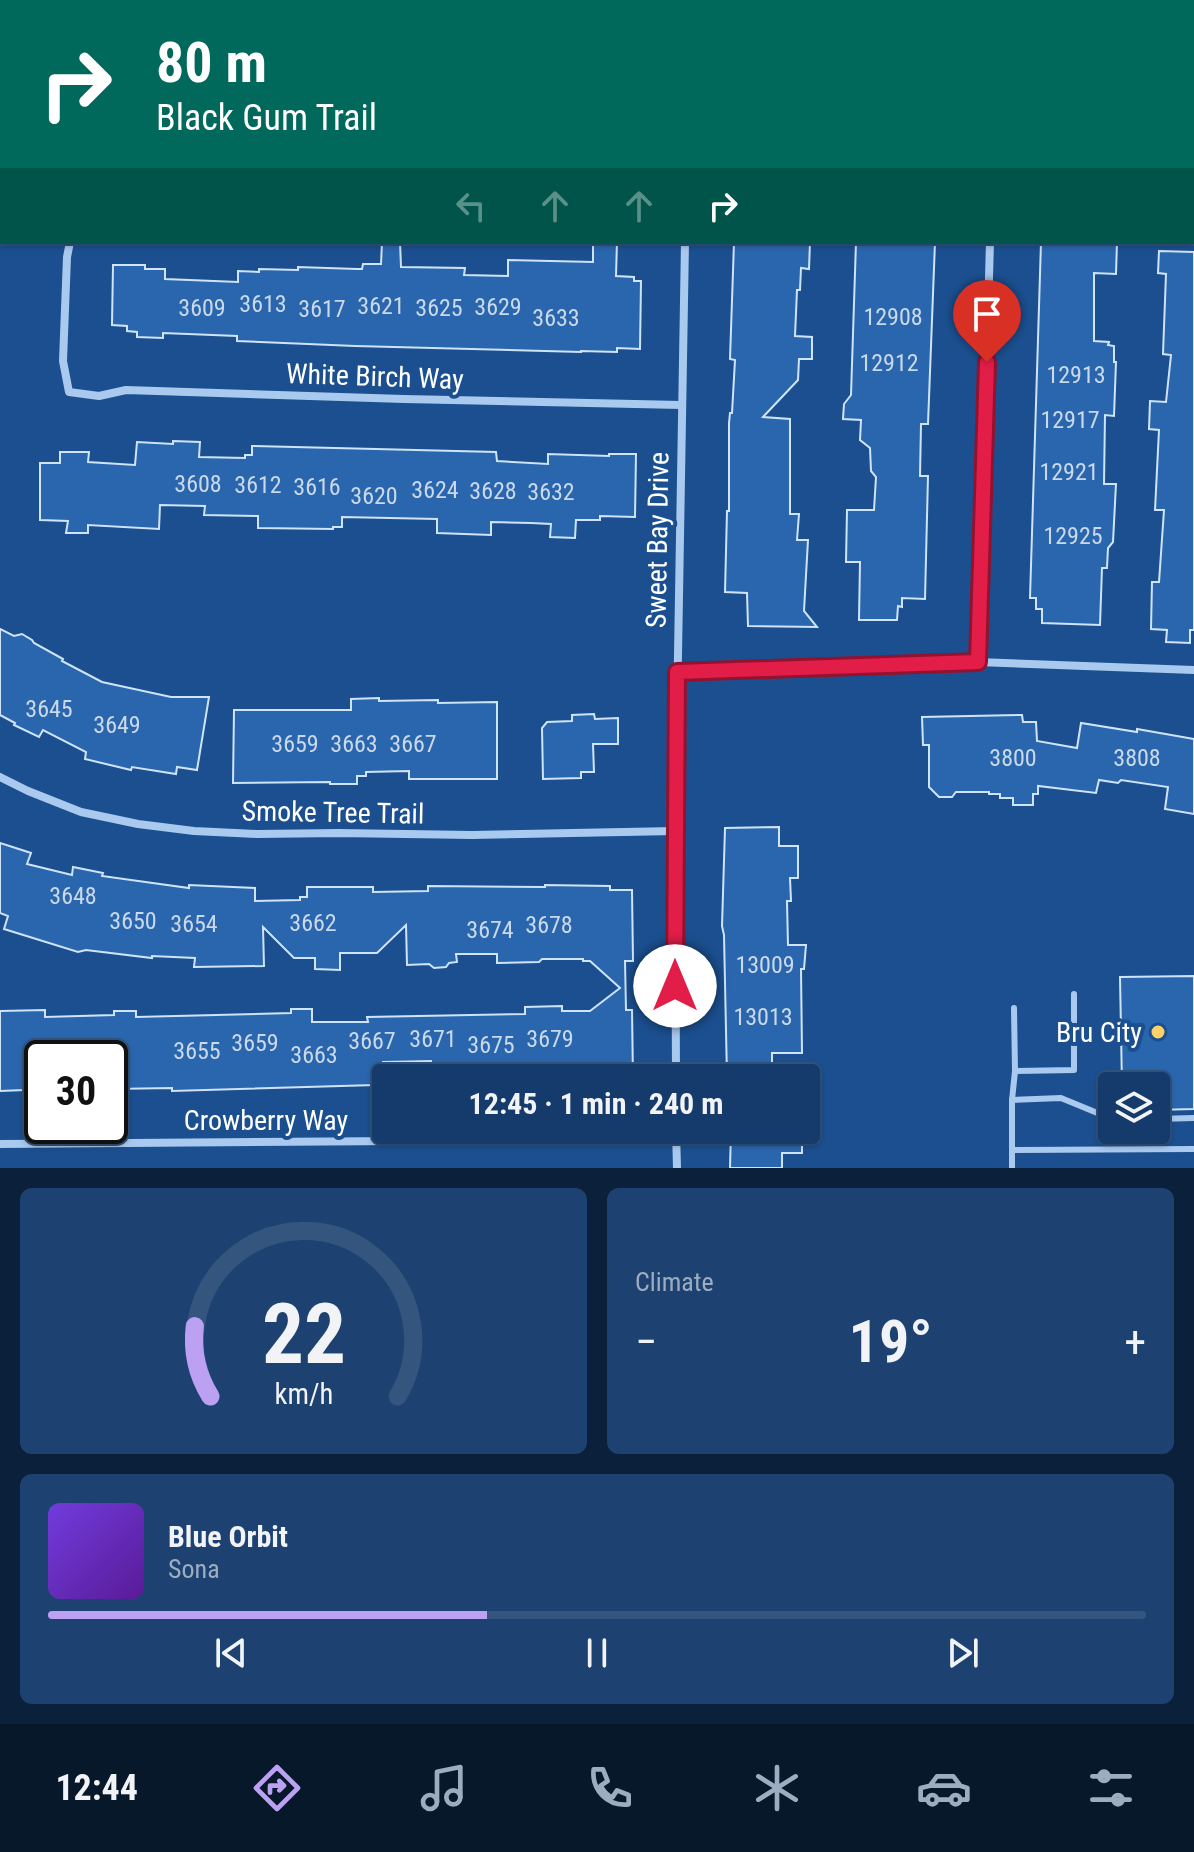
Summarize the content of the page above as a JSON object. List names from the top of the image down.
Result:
{
  "streets": {
    "street": [
      "White Birch Way",
      "Sweet Bay Drive",
      "Smoke Tree Trail",
      "Crowberry Way"
    ]
  },
  "crossings": [
    ["White Birch Way", "Sweet Bay Drive"],
    ["Sweet Bay Drive", "Smoke Tree Trail"]
  ],
  "places": ["Bru City"],
  "house_numbers": [
    "3613",
    "3621",
    "3629",
    "3609",
    "3625",
    "3617",
    "12908",
    "3633",
    "12912",
    "12913",
    "12917",
    "12921",
    "3608",
    "3612",
    "3616",
    "3624",
    "3628",
    "3632",
    "3620",
    "12925",
    "3645",
    "3649",
    "3659",
    "3663",
    "3667",
    "3800",
    "3808",
    "3648",
    "3650",
    "3662",
    "3654",
    "3678",
    "3674",
    "13009",
    "13013",
    "3671",
    "3679",
    "3667",
    "3659",
    "3675",
    "3655",
    "3663"
  ],
  "page": {
    "turn": ["80 m", "Black Gum Trail"],
    "limit": "30",
    "trip": "12:45 · 1 min · 240 m",
    "tile": "Climate",
    "heat": ["−", "19°", "+"],
    "song": ["Blue Orbit", "Sona"],
    "tabs": "12:44",
    "gauge": ["22", "km/h"]
  }
}
